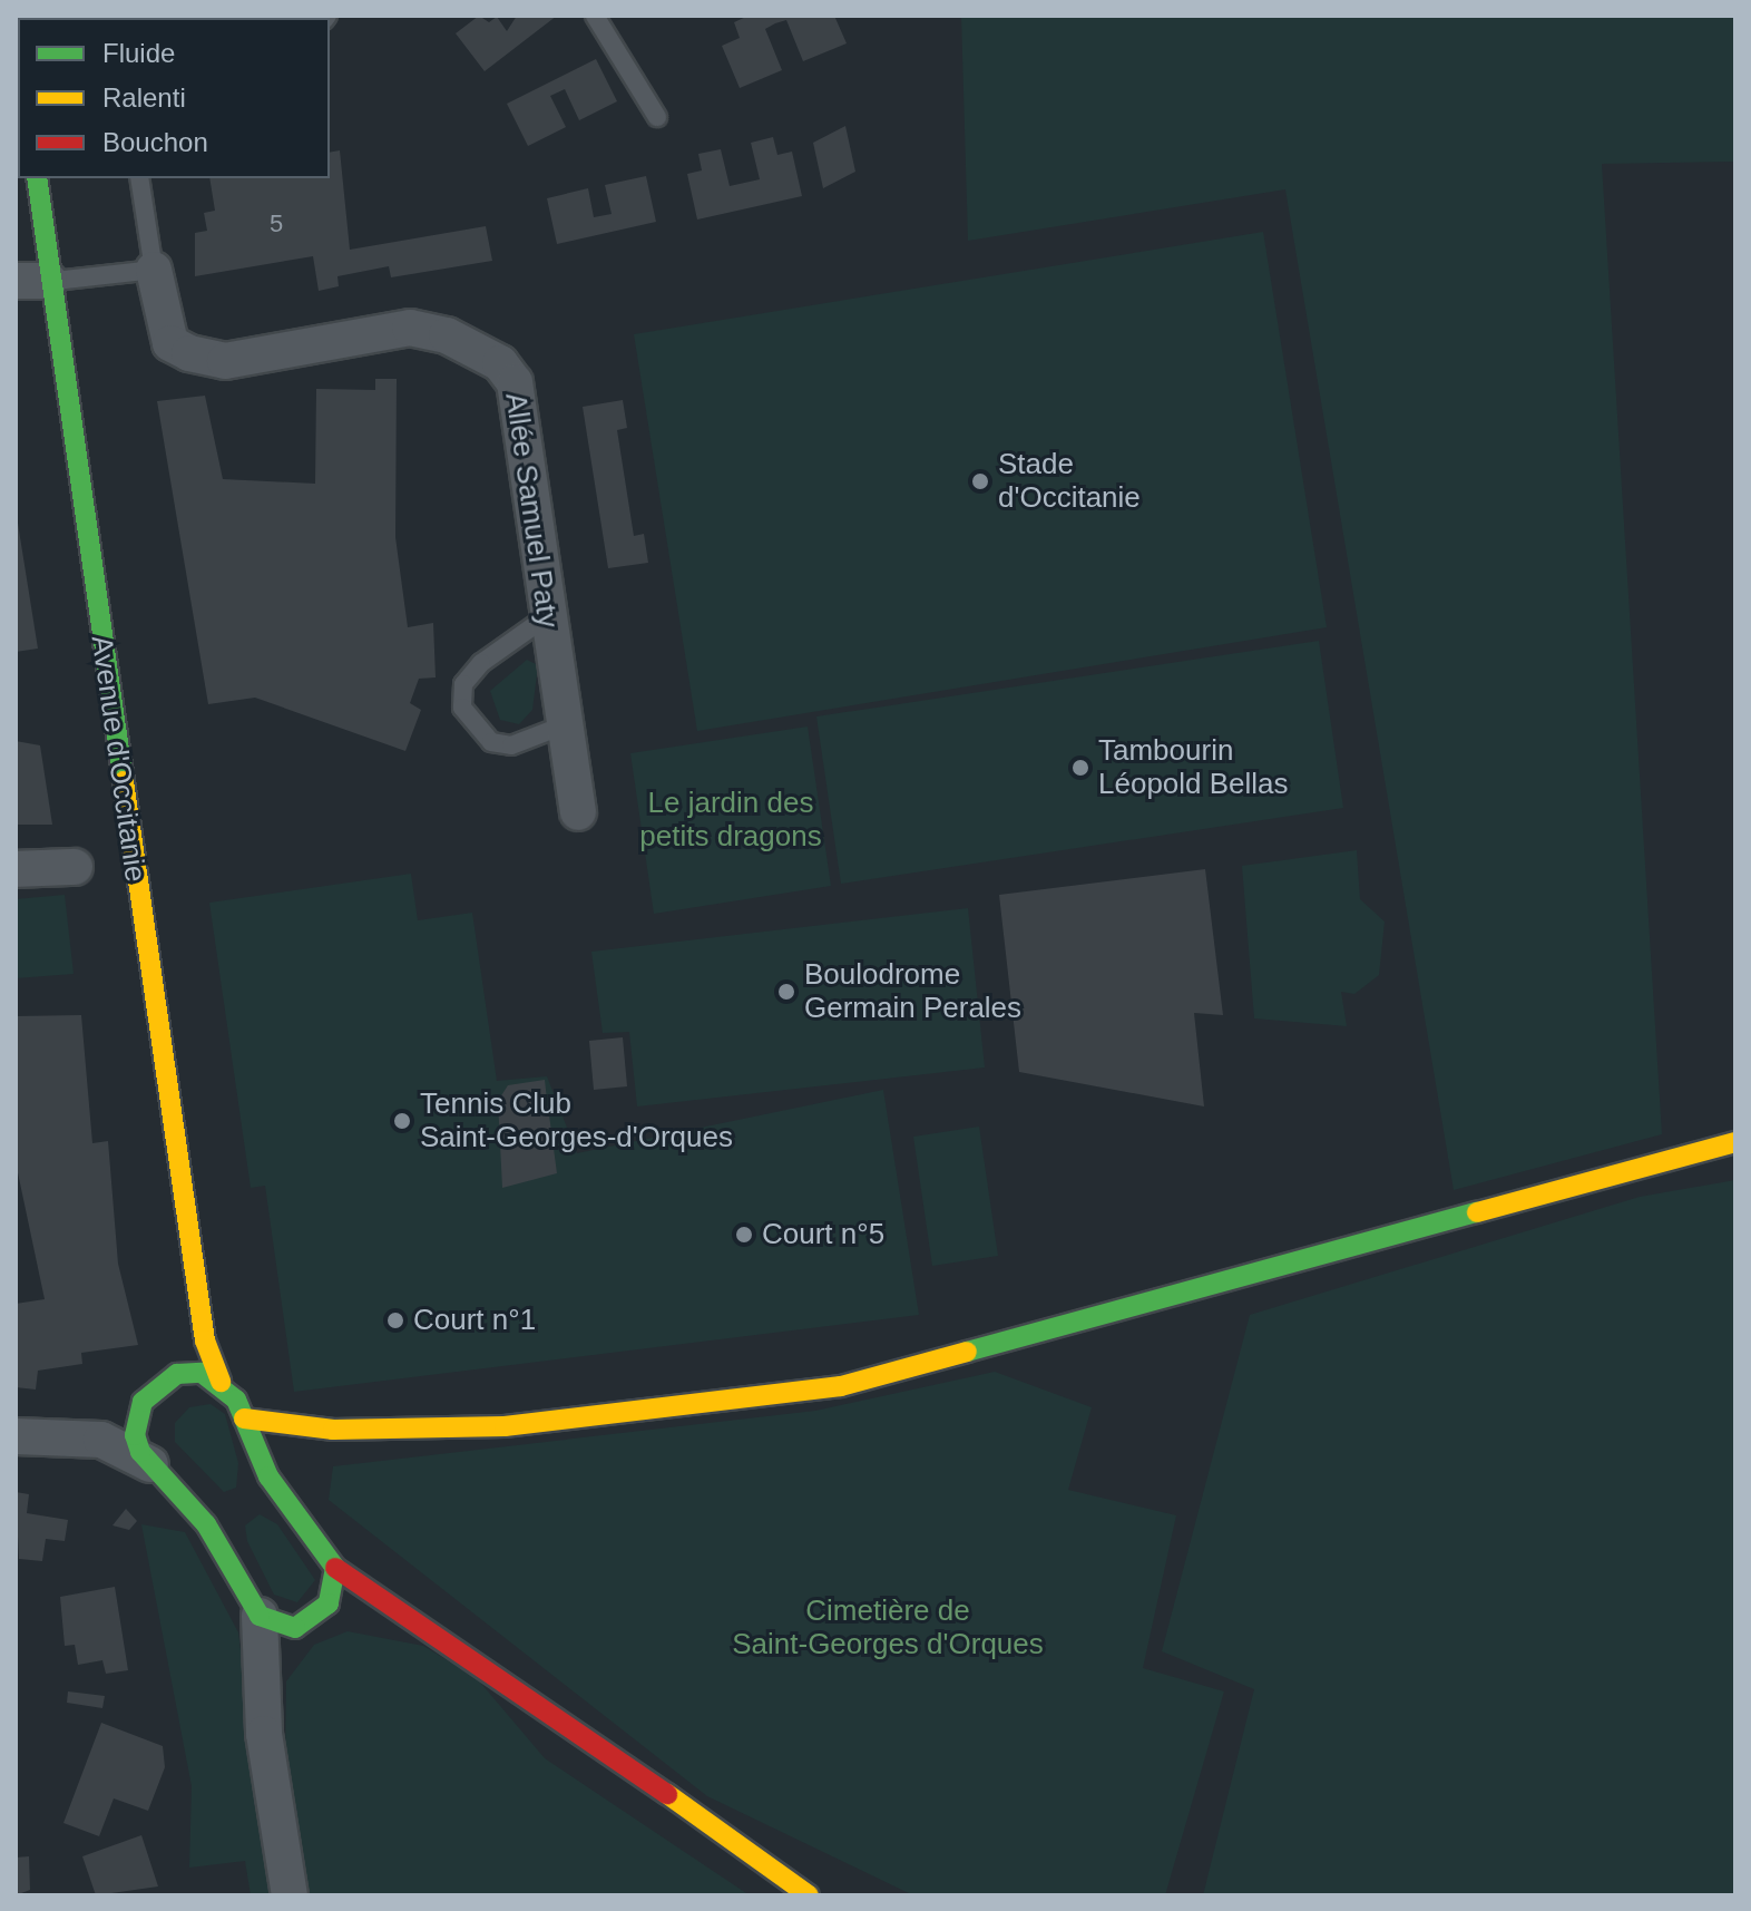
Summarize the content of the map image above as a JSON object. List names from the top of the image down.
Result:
{
  "streets": {
    "street": ["Allée Samuel Paty", "Avenue d'Occitanie"]
  },
  "parks": ["Le jardin des petits dragons", "Cimetière de Saint-Georges d'Orques"],
  "places": [
    "Stade d'Occitanie",
    "Tambourin Léopold Bellas",
    "Boulodrome Germain Perales",
    "Tennis Club Saint-Georges-d'Orques",
    "Court n°5",
    "Court n°1"
  ],
  "house_numbers": ["5"],
  "legend": ["Fluide", "Ralenti", "Bouchon"]
}
